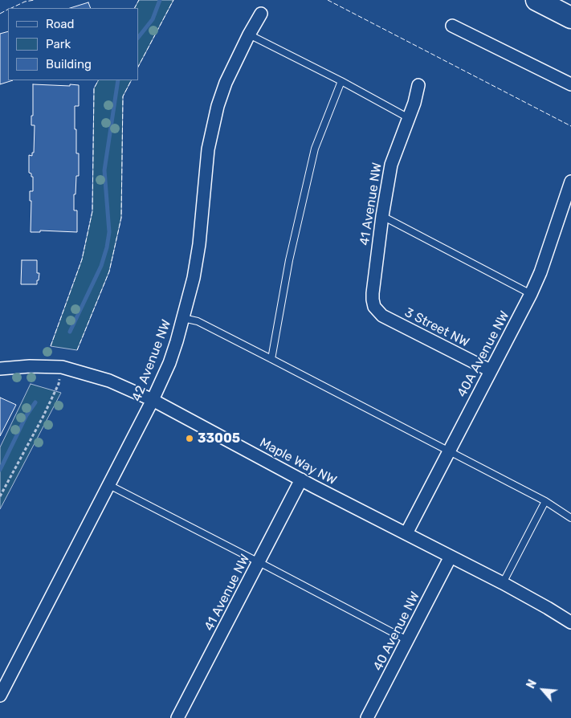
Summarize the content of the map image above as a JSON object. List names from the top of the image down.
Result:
{
  "streets": {
    "street": [
      "41 Avenue NW",
      "3 Street NW",
      "40A Avenue NW",
      "42 Avenue NW",
      "Maple Way NW",
      "40 Avenue NW"
    ]
  },
  "crossings": [
    ["41 Avenue NW", "3 Street NW"],
    ["41 Avenue NW", "Maple Way NW"],
    ["3 Street NW", "40A Avenue NW"],
    ["40A Avenue NW", "Maple Way NW"],
    ["42 Avenue NW", "Maple Way NW"],
    ["Maple Way NW", "40 Avenue NW"]
  ],
  "places": ["33005"],
  "legend": ["Road", "Park", "Building"],
  "north": "top left"
}
